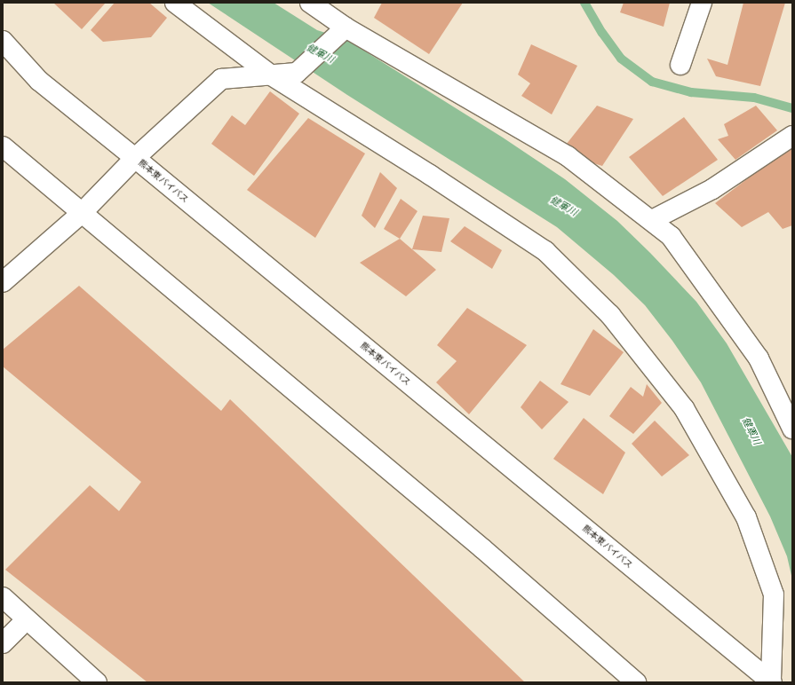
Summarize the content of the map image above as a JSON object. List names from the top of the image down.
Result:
{
  "streets": {
    "main road": ["熊本東バイパス"]
  },
  "water": ["健軍川"]
}
